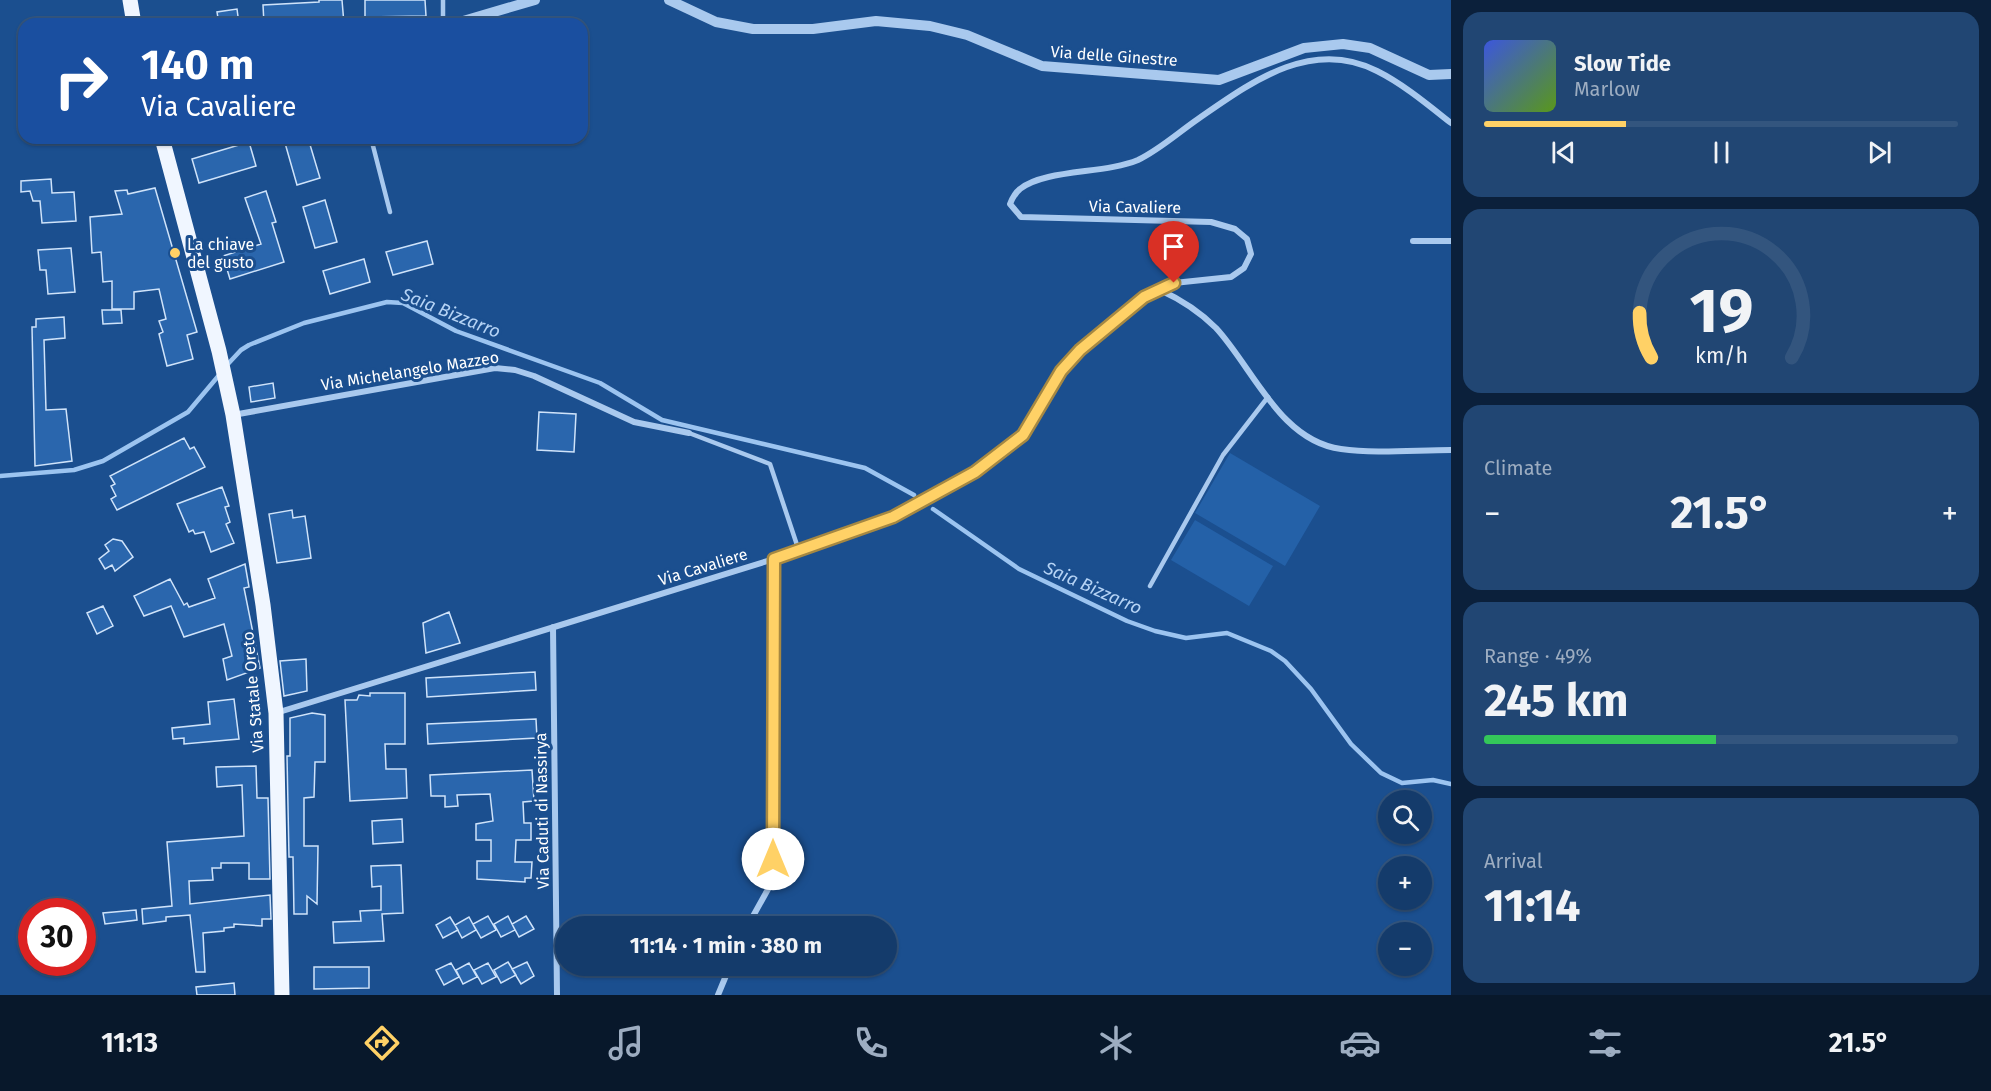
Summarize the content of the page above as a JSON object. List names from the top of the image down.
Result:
{
  "streets": {
    "main road": ["Via Statale Oreto"],
    "street": [
      "Via delle Ginestre",
      "Via Cavaliere",
      "Via Michelangelo Mazzeo",
      "Via Caduti di Nassirya"
    ]
  },
  "crossings": [
    ["Via Cavaliere", "Via Statale Oreto"],
    ["Via Cavaliere", "Via Caduti di Nassirya"],
    ["Via Michelangelo Mazzeo", "Via Statale Oreto"]
  ],
  "water": ["Saia Bizzarro"],
  "places": ["La chiave del gusto"],
  "page": {
    "turn": ["140 m", "Via Cavaliere"],
    "song": ["Slow Tide", "Marlow"],
    "tile": [
      "Climate",
      ["Range · 49%", "245 km"],
      ["Arrival", "11:14"]
    ],
    "heat": ["−", "21.5°", "+"],
    "map_buttons": ["+", "−"],
    "limit": "30",
    "trip": "11:14 · 1 min · 380 m",
    "tabs": ["11:13", "21.5°"],
    "gauge": ["19", "km/h"]
  }
}
